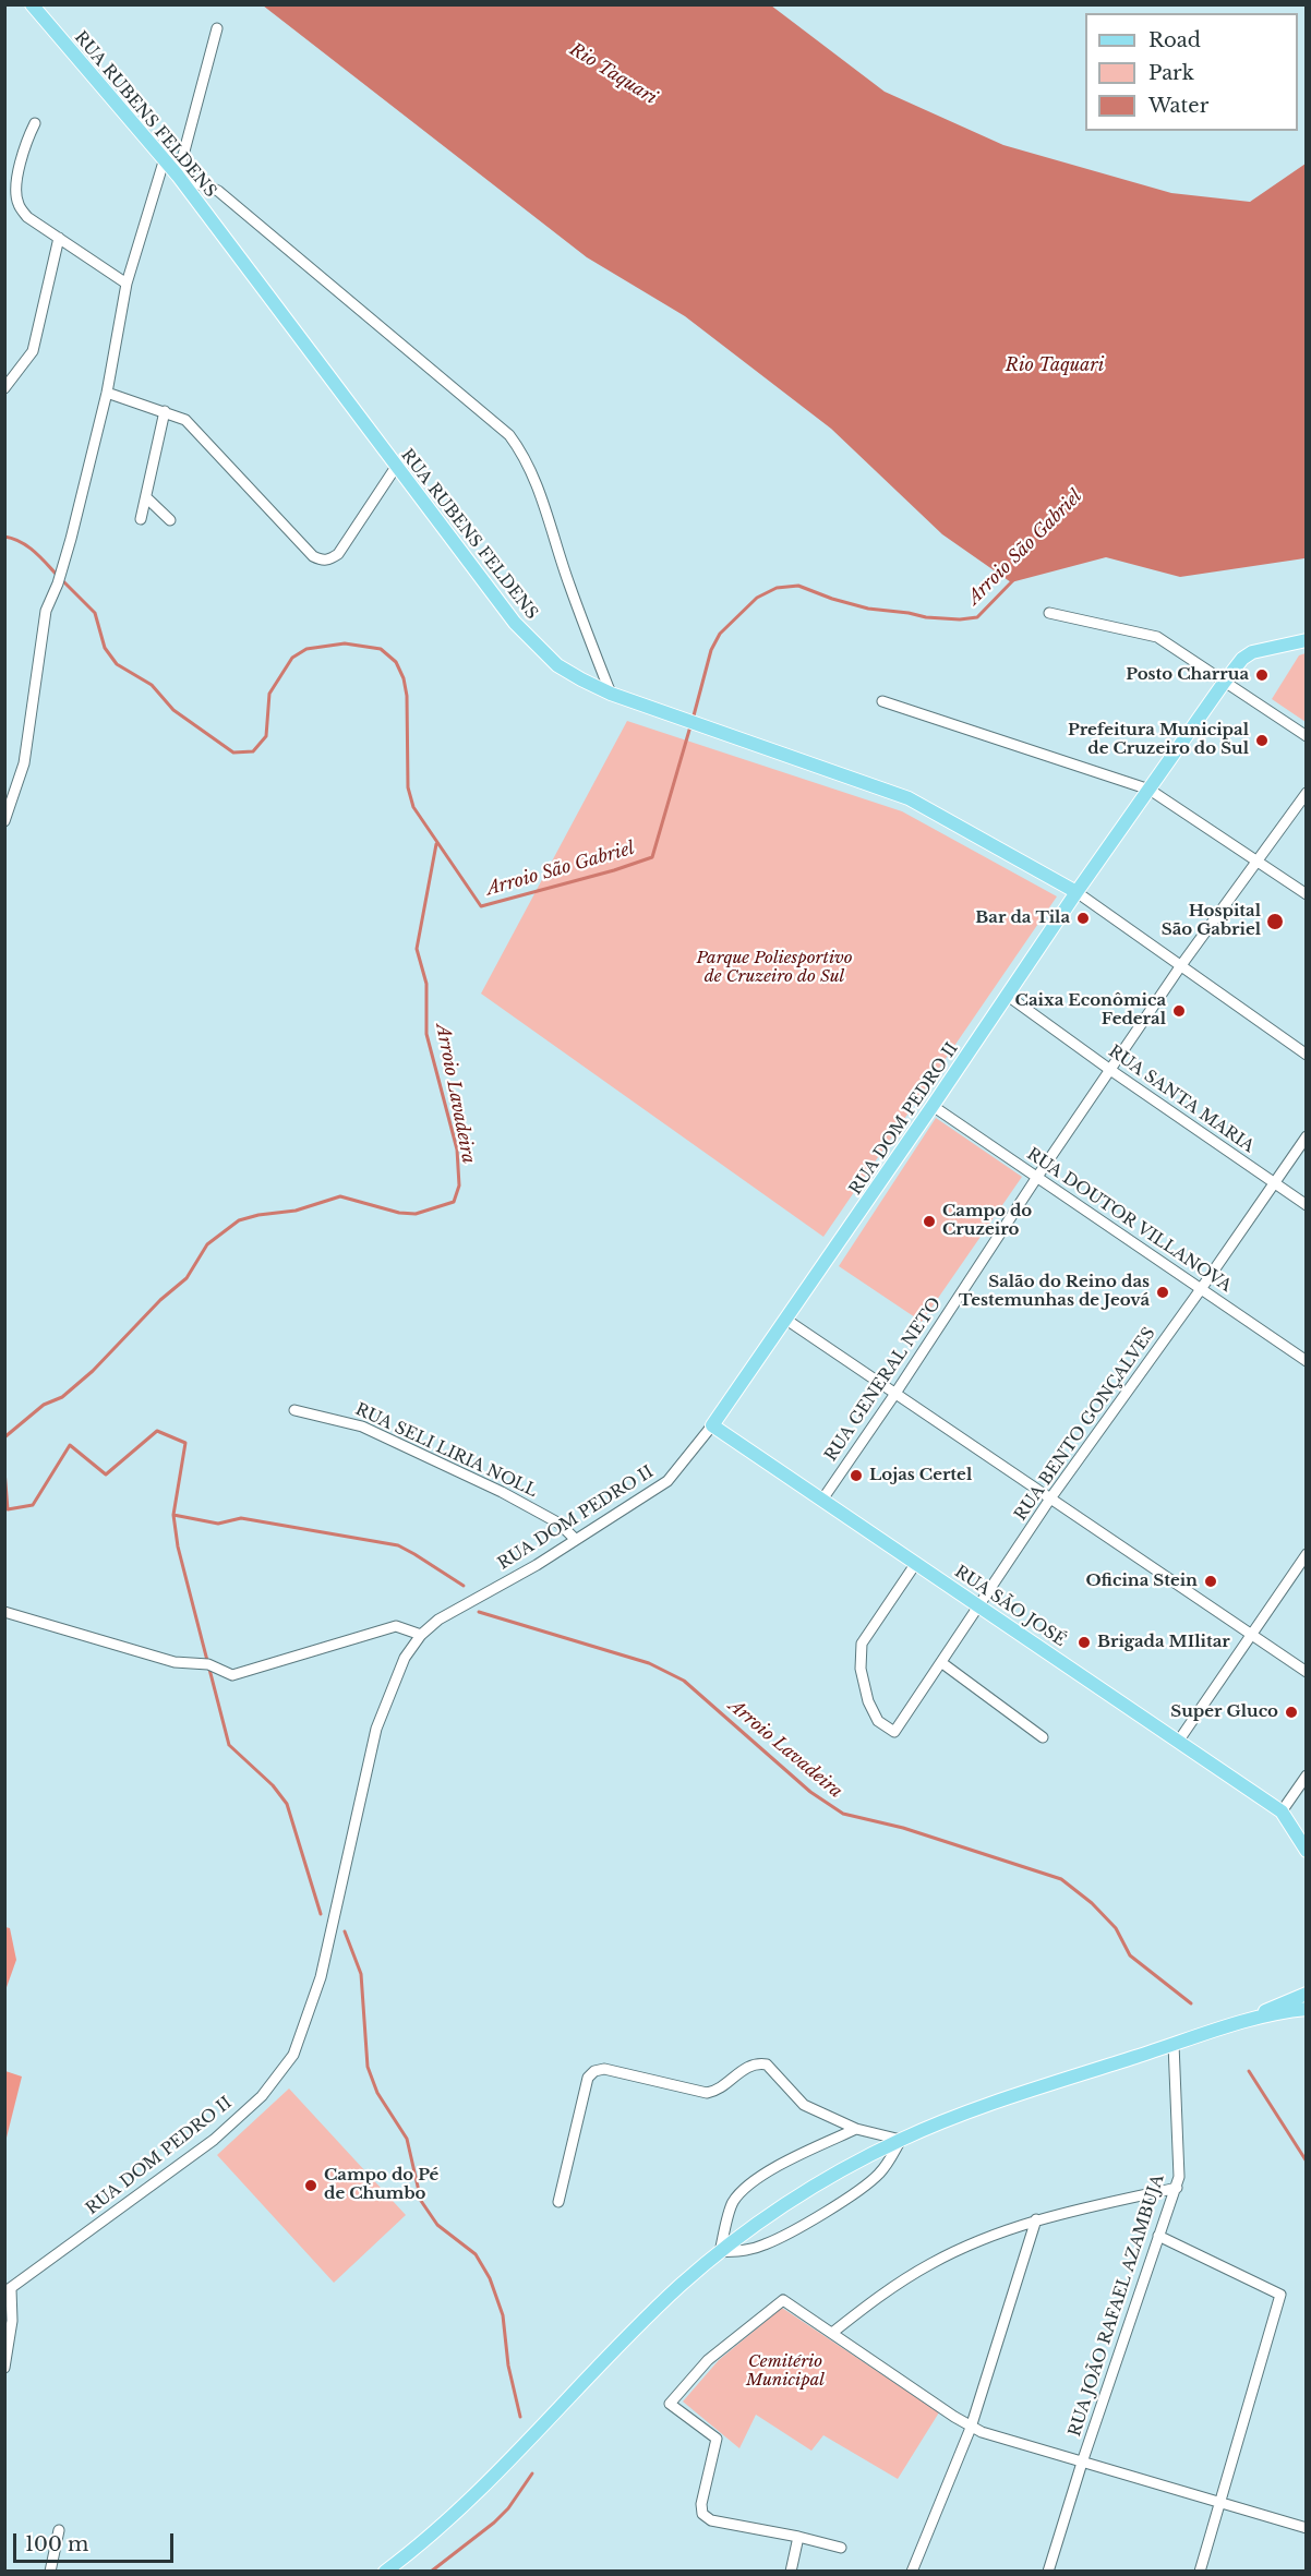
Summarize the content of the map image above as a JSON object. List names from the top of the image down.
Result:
{
  "streets": {
    "main road": ["RUA RUBENS FELDENS", "RUA DOM PEDRO II", "RUA SÃO JOSÉ"],
    "street": [
      "RUA SANTA MARIA",
      "RUA DOUTOR VILLANOVA",
      "RUA GENERAL NETO",
      "RUA BENTO GONÇALVES",
      "RUA SELI LIRIA NOLL",
      "RUA JOÃO RAFAEL AZAMBUJA"
    ]
  },
  "crossings": [
    ["RUA RUBENS FELDENS", "RUA DOM PEDRO II"],
    ["RUA SANTA MARIA", "RUA DOM PEDRO II"],
    ["RUA SANTA MARIA", "RUA GENERAL NETO"],
    ["RUA SANTA MARIA", "RUA BENTO GONÇALVES"],
    ["RUA DOM PEDRO II", "RUA DOUTOR VILLANOVA"],
    ["RUA DOM PEDRO II", "RUA SELI LIRIA NOLL"],
    ["RUA DOM PEDRO II", "RUA SÃO JOSÉ"],
    ["RUA DOUTOR VILLANOVA", "RUA GENERAL NETO"],
    ["RUA DOUTOR VILLANOVA", "RUA BENTO GONÇALVES"],
    ["RUA GENERAL NETO", "RUA SÃO JOSÉ"],
    ["RUA BENTO GONÇALVES", "RUA SÃO JOSÉ"]
  ],
  "water": ["Rio Taquari", "Arroio São Gabriel", "Arroio Lavadeira"],
  "parks": ["Parque Poliesportivo de Cruzeiro do Sul", "Cemitério Municipal"],
  "places": [
    "Posto Charrua",
    "Prefeitura Municipal de Cruzeiro do Sul",
    "Bar da Tila",
    "Hospital São Gabriel",
    "Caixa Econômica Federal",
    "Campo do Cruzeiro",
    "Salão do Reino das Testemunhas de Jeová",
    "Lojas Certel",
    "Oficina Stein",
    "Brigada MIlitar",
    "Super Gluco",
    "Campo do Pé de Chumbo"
  ],
  "legend": ["Road", "Park", "Water"],
  "scale_bar": "100 m"
}
